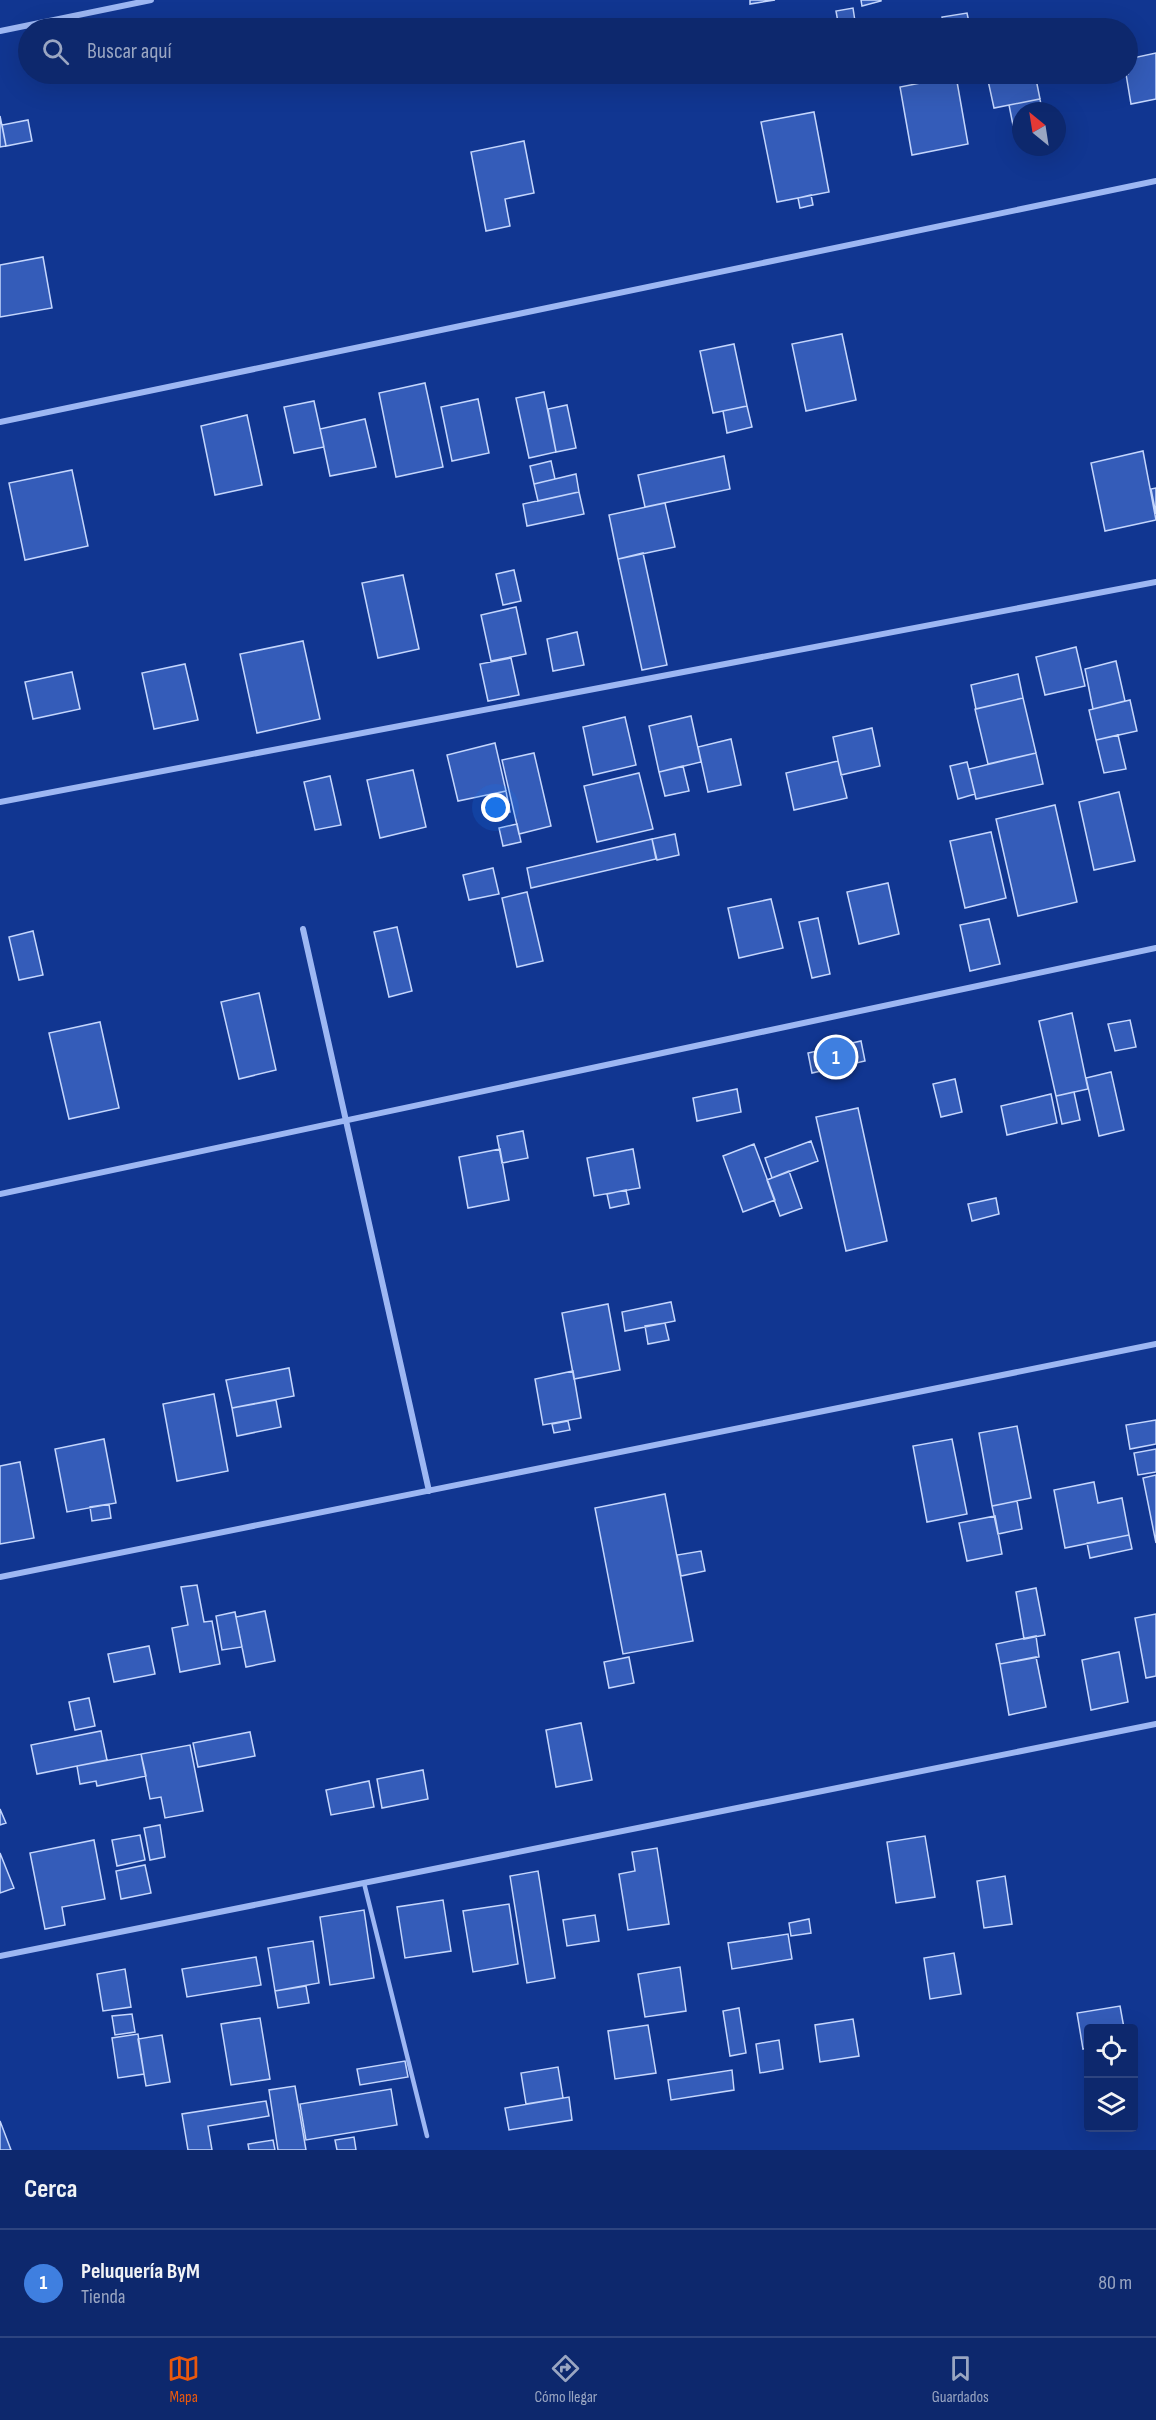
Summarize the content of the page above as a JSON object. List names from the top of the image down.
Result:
{
  "north": "top left",
  "page": {
    "search": "Buscar aquí",
    "pins": "1",
    "heading": "Cerca",
    "list": [
      {
        "mark": "1",
        "name": "Peluquería ByM",
        "note": "Tienda",
        "value": "80 m"
      }
    ],
    "nav": ["Mapa", "Cómo llegar", "Guardados"]
  }
}
